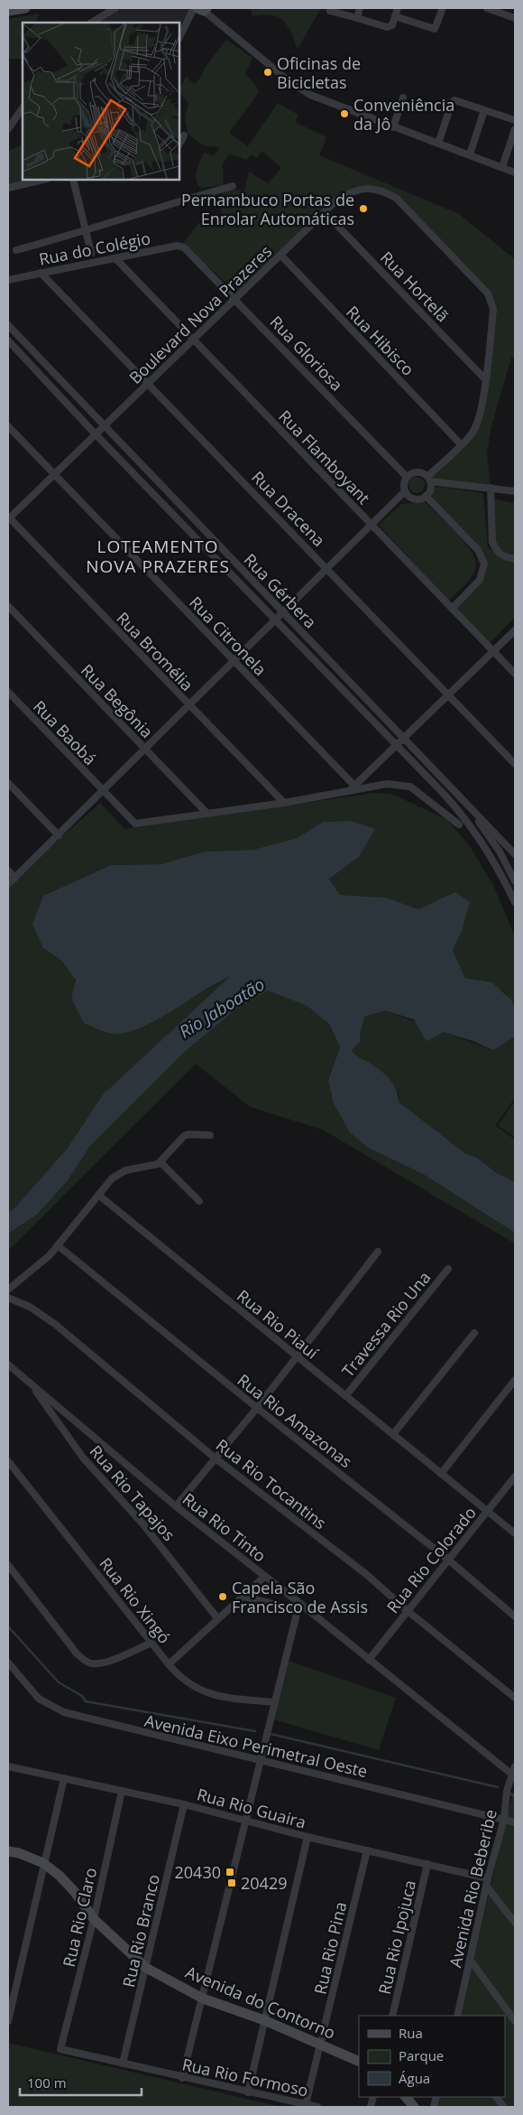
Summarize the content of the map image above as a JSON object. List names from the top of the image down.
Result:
{
  "streets": {
    "street": [
      "Rua do Colégio",
      "Rua Hortelã",
      "Boulevard Nova Prazeres",
      "Rua Hibisco",
      "Rua Gloriosa",
      "Rua Flamboyant",
      "Rua Dracena",
      "Rua Gérbera",
      "Rua Citronela",
      "Rua Bromélia",
      "Rua Begônia",
      "Rua Baobá",
      "Rua Rio Piauí",
      "Travessa Rio Una",
      "Rua Rio Amazonas",
      "Rua Rio Tocantins",
      "Rua Rio Tapajos",
      "Rua Rio Tinto",
      "Rua Rio Colorado",
      "Rua Rio Xingó",
      "Avenida Eixo Perimetral Oeste",
      "Rua Rio Guaira",
      "Avenida Rio Beberibe",
      "Rua Rio Claro",
      "Rua Rio Branco",
      "Rua Rio Ipojuca",
      "Rua Rio Pina",
      "Avenida do Contorno",
      "Rua Rio Formoso"
    ]
  },
  "crossings": [
    ["Rua do Colégio", "Rua Gloriosa"],
    ["Rua do Colégio", "Rua Flamboyant"],
    ["Rua do Colégio", "Rua Dracena"],
    ["Rua Hortelã", "Boulevard Nova Prazeres"],
    ["Boulevard Nova Prazeres", "Rua Hibisco"],
    ["Boulevard Nova Prazeres", "Rua Gloriosa"],
    ["Boulevard Nova Prazeres", "Rua Flamboyant"],
    ["Boulevard Nova Prazeres", "Rua Dracena"],
    ["Boulevard Nova Prazeres", "Rua Gérbera"],
    ["Boulevard Nova Prazeres", "Rua Citronela"],
    ["Boulevard Nova Prazeres", "Rua Bromélia"],
    ["Rua Begônia", "Rua Baobá"],
    ["Rua Rio Piauí", "Travessa Rio Una"],
    ["Rua Rio Piauí", "Rua Rio Colorado"],
    ["Rua Rio Amazonas", "Rua Rio Colorado"],
    ["Rua Rio Tocantins", "Rua Rio Colorado"],
    ["Rua Rio Tapajos", "Rua Rio Tinto"],
    ["Rua Rio Tinto", "Rua Rio Colorado"],
    ["Rua Rio Tinto", "Avenida Rio Beberibe"],
    ["Avenida Eixo Perimetral Oeste", "Avenida Rio Beberibe"],
    ["Rua Rio Guaira", "Avenida Rio Beberibe"],
    ["Rua Rio Guaira", "Rua Rio Claro"],
    ["Rua Rio Guaira", "Rua Rio Branco"],
    ["Rua Rio Guaira", "Rua Rio Ipojuca"],
    ["Rua Rio Guaira", "Rua Rio Pina"],
    ["Rua Rio Claro", "Avenida do Contorno"],
    ["Rua Rio Claro", "Rua Rio Formoso"],
    ["Rua Rio Branco", "Avenida do Contorno"],
    ["Rua Rio Branco", "Rua Rio Formoso"],
    ["Rua Rio Pina", "Avenida do Contorno"],
    ["Rua Rio Pina", "Rua Rio Formoso"]
  ],
  "districts": ["LOTEAMENTO NOVA PRAZERES"],
  "water": ["Rio Jaboatão"],
  "places": {
    "other": [
      "Oficinas de Bicicletas",
      "Conveniência da Jô",
      "Pernambuco Portas de Enrolar Automáticas",
      "Capela São Francisco de Assis"
    ],
    "transit": ["20430", "20429"]
  },
  "legend": ["Rua", "Parque", "Água"],
  "scale_bar": "100 m"
}
